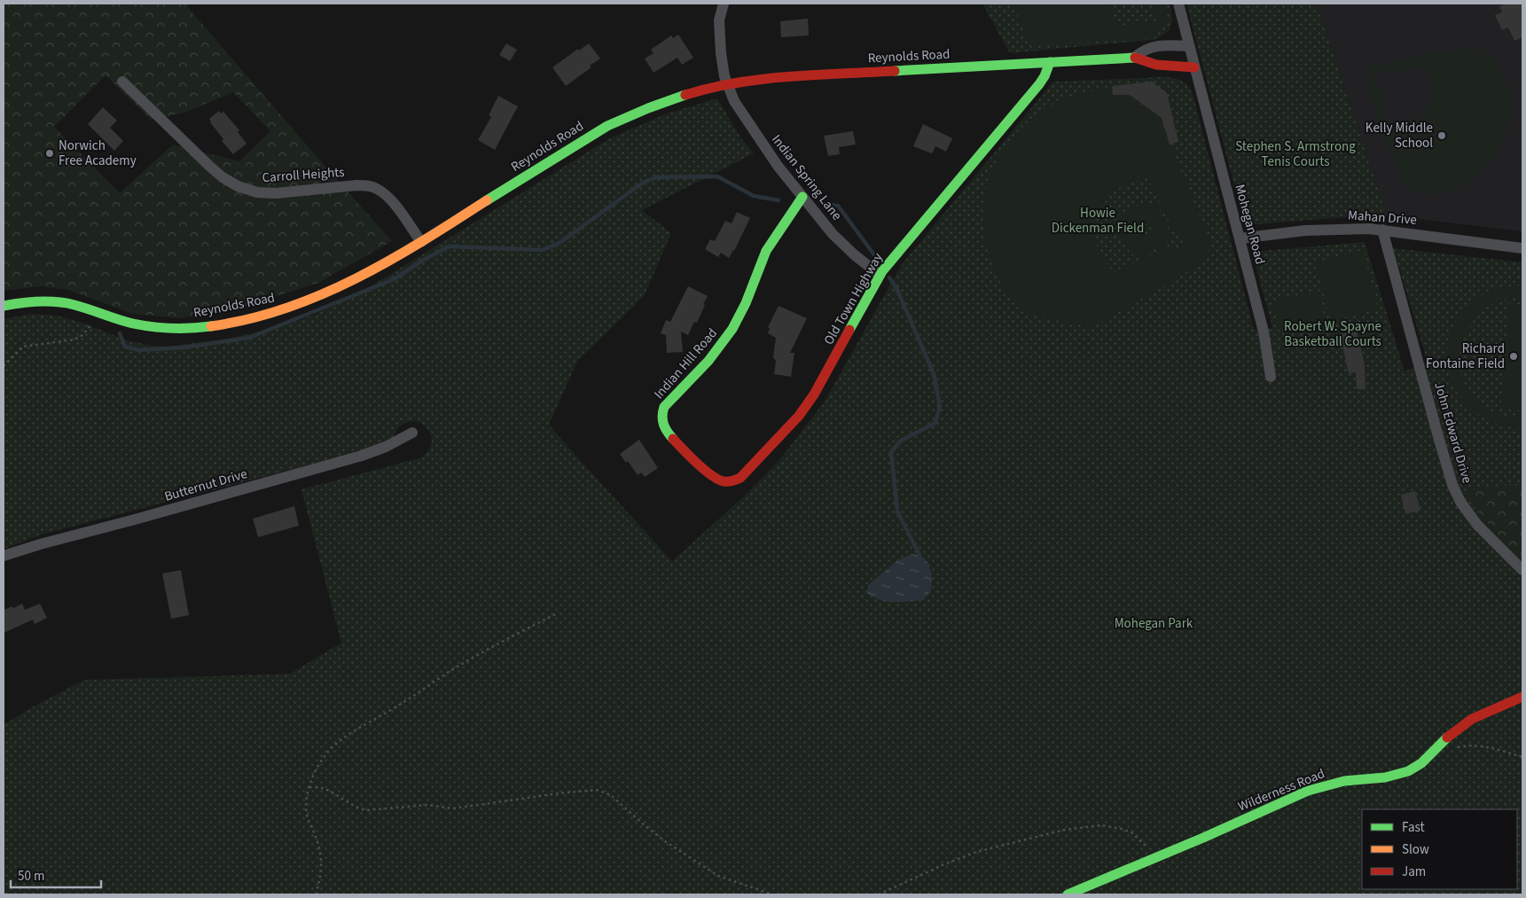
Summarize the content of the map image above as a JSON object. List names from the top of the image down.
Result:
{
  "streets": {
    "street": [
      "Reynolds Road",
      "Carroll Heights",
      "Indian Spring Lane",
      "Mahan Drive",
      "Mohegan Road",
      "Old Town Highway",
      "Indian Hill Road",
      "John Edward Drive",
      "Butternut Drive",
      "Wilderness Road"
    ]
  },
  "crossings": [
    ["Reynolds Road", "Carroll Heights"],
    ["Reynolds Road", "Indian Spring Lane"],
    ["Reynolds Road", "Mohegan Road"],
    ["Reynolds Road", "Old Town Highway"],
    ["Indian Spring Lane", "Old Town Highway"],
    ["Indian Spring Lane", "Indian Hill Road"],
    ["Mahan Drive", "Mohegan Road"],
    ["Mahan Drive", "John Edward Drive"],
    ["Old Town Highway", "Indian Hill Road"]
  ],
  "parks": [
    "Stephen S. Armstrong Tenis Courts",
    "Howie Dickenman Field",
    "Robert W. Spayne Basketball Courts",
    "Mohegan Park"
  ],
  "places": ["Kelly Middle School", "Norwich Free Academy", "Richard Fontaine Field"],
  "legend": ["Fast", "Slow", "Jam"],
  "scale_bar": "50 m"
}
